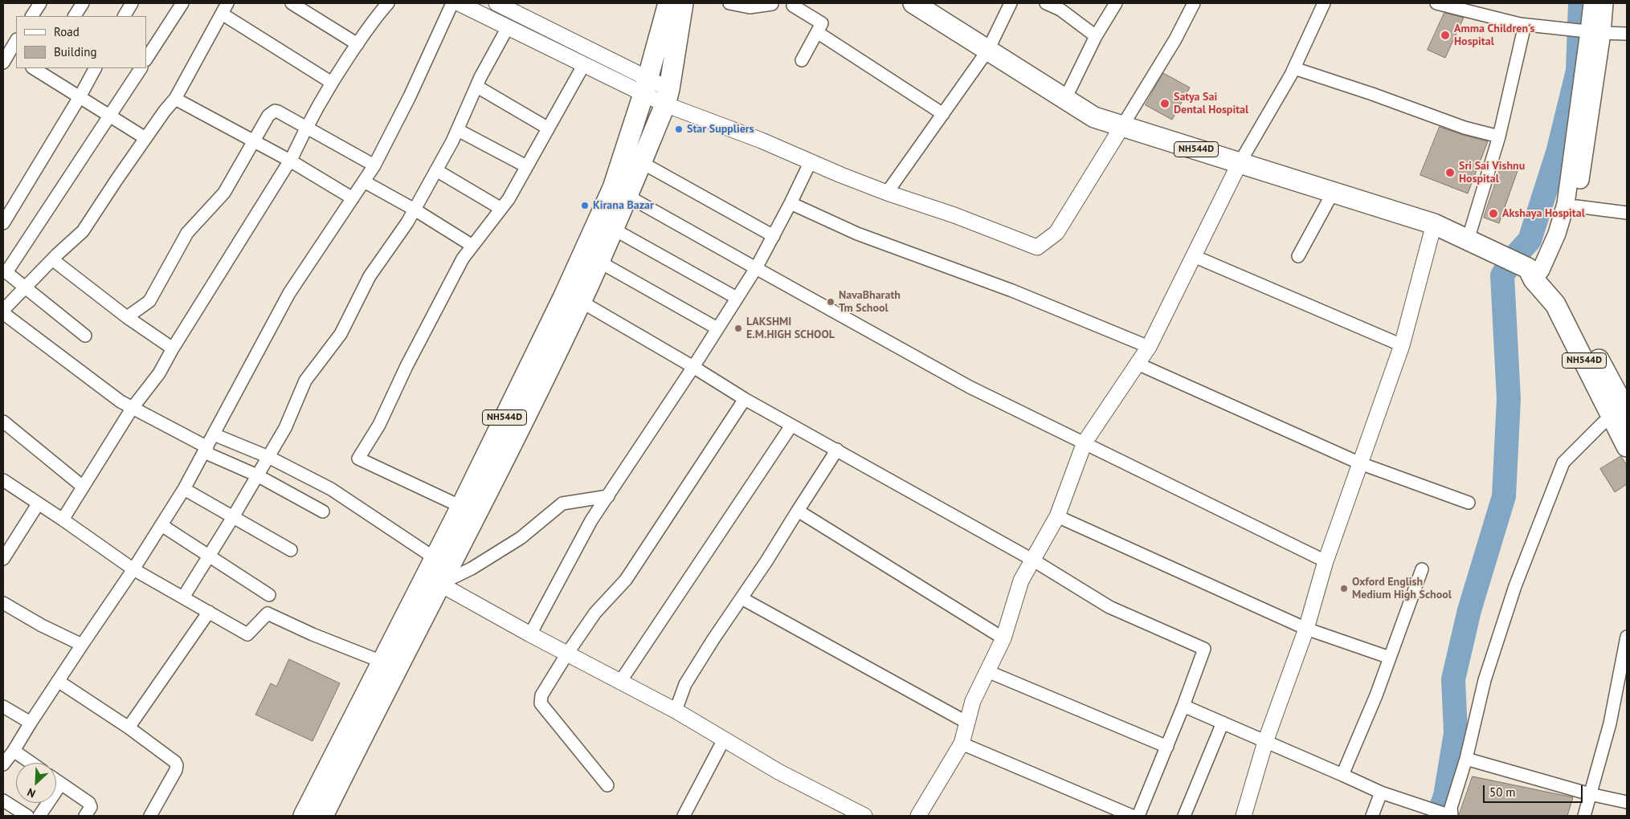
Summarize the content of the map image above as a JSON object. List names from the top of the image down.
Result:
{
  "streets": {
    "highway": ["NH544D"]
  },
  "places": [
    "Amma Children's Hospital",
    "Satya Sai Dental Hospital",
    "Star Suppliers",
    "Sri Sai Vishnu Hospital",
    "Kirana Bazar",
    "Akshaya Hospital",
    "NavaBharath Tm School",
    "LAKSHMI E.M.HIGH SCHOOL",
    "Oxford English Medium High School"
  ],
  "legend": ["Road", "Building"],
  "scale_bar": "50 m",
  "north": "bottom left"
}
